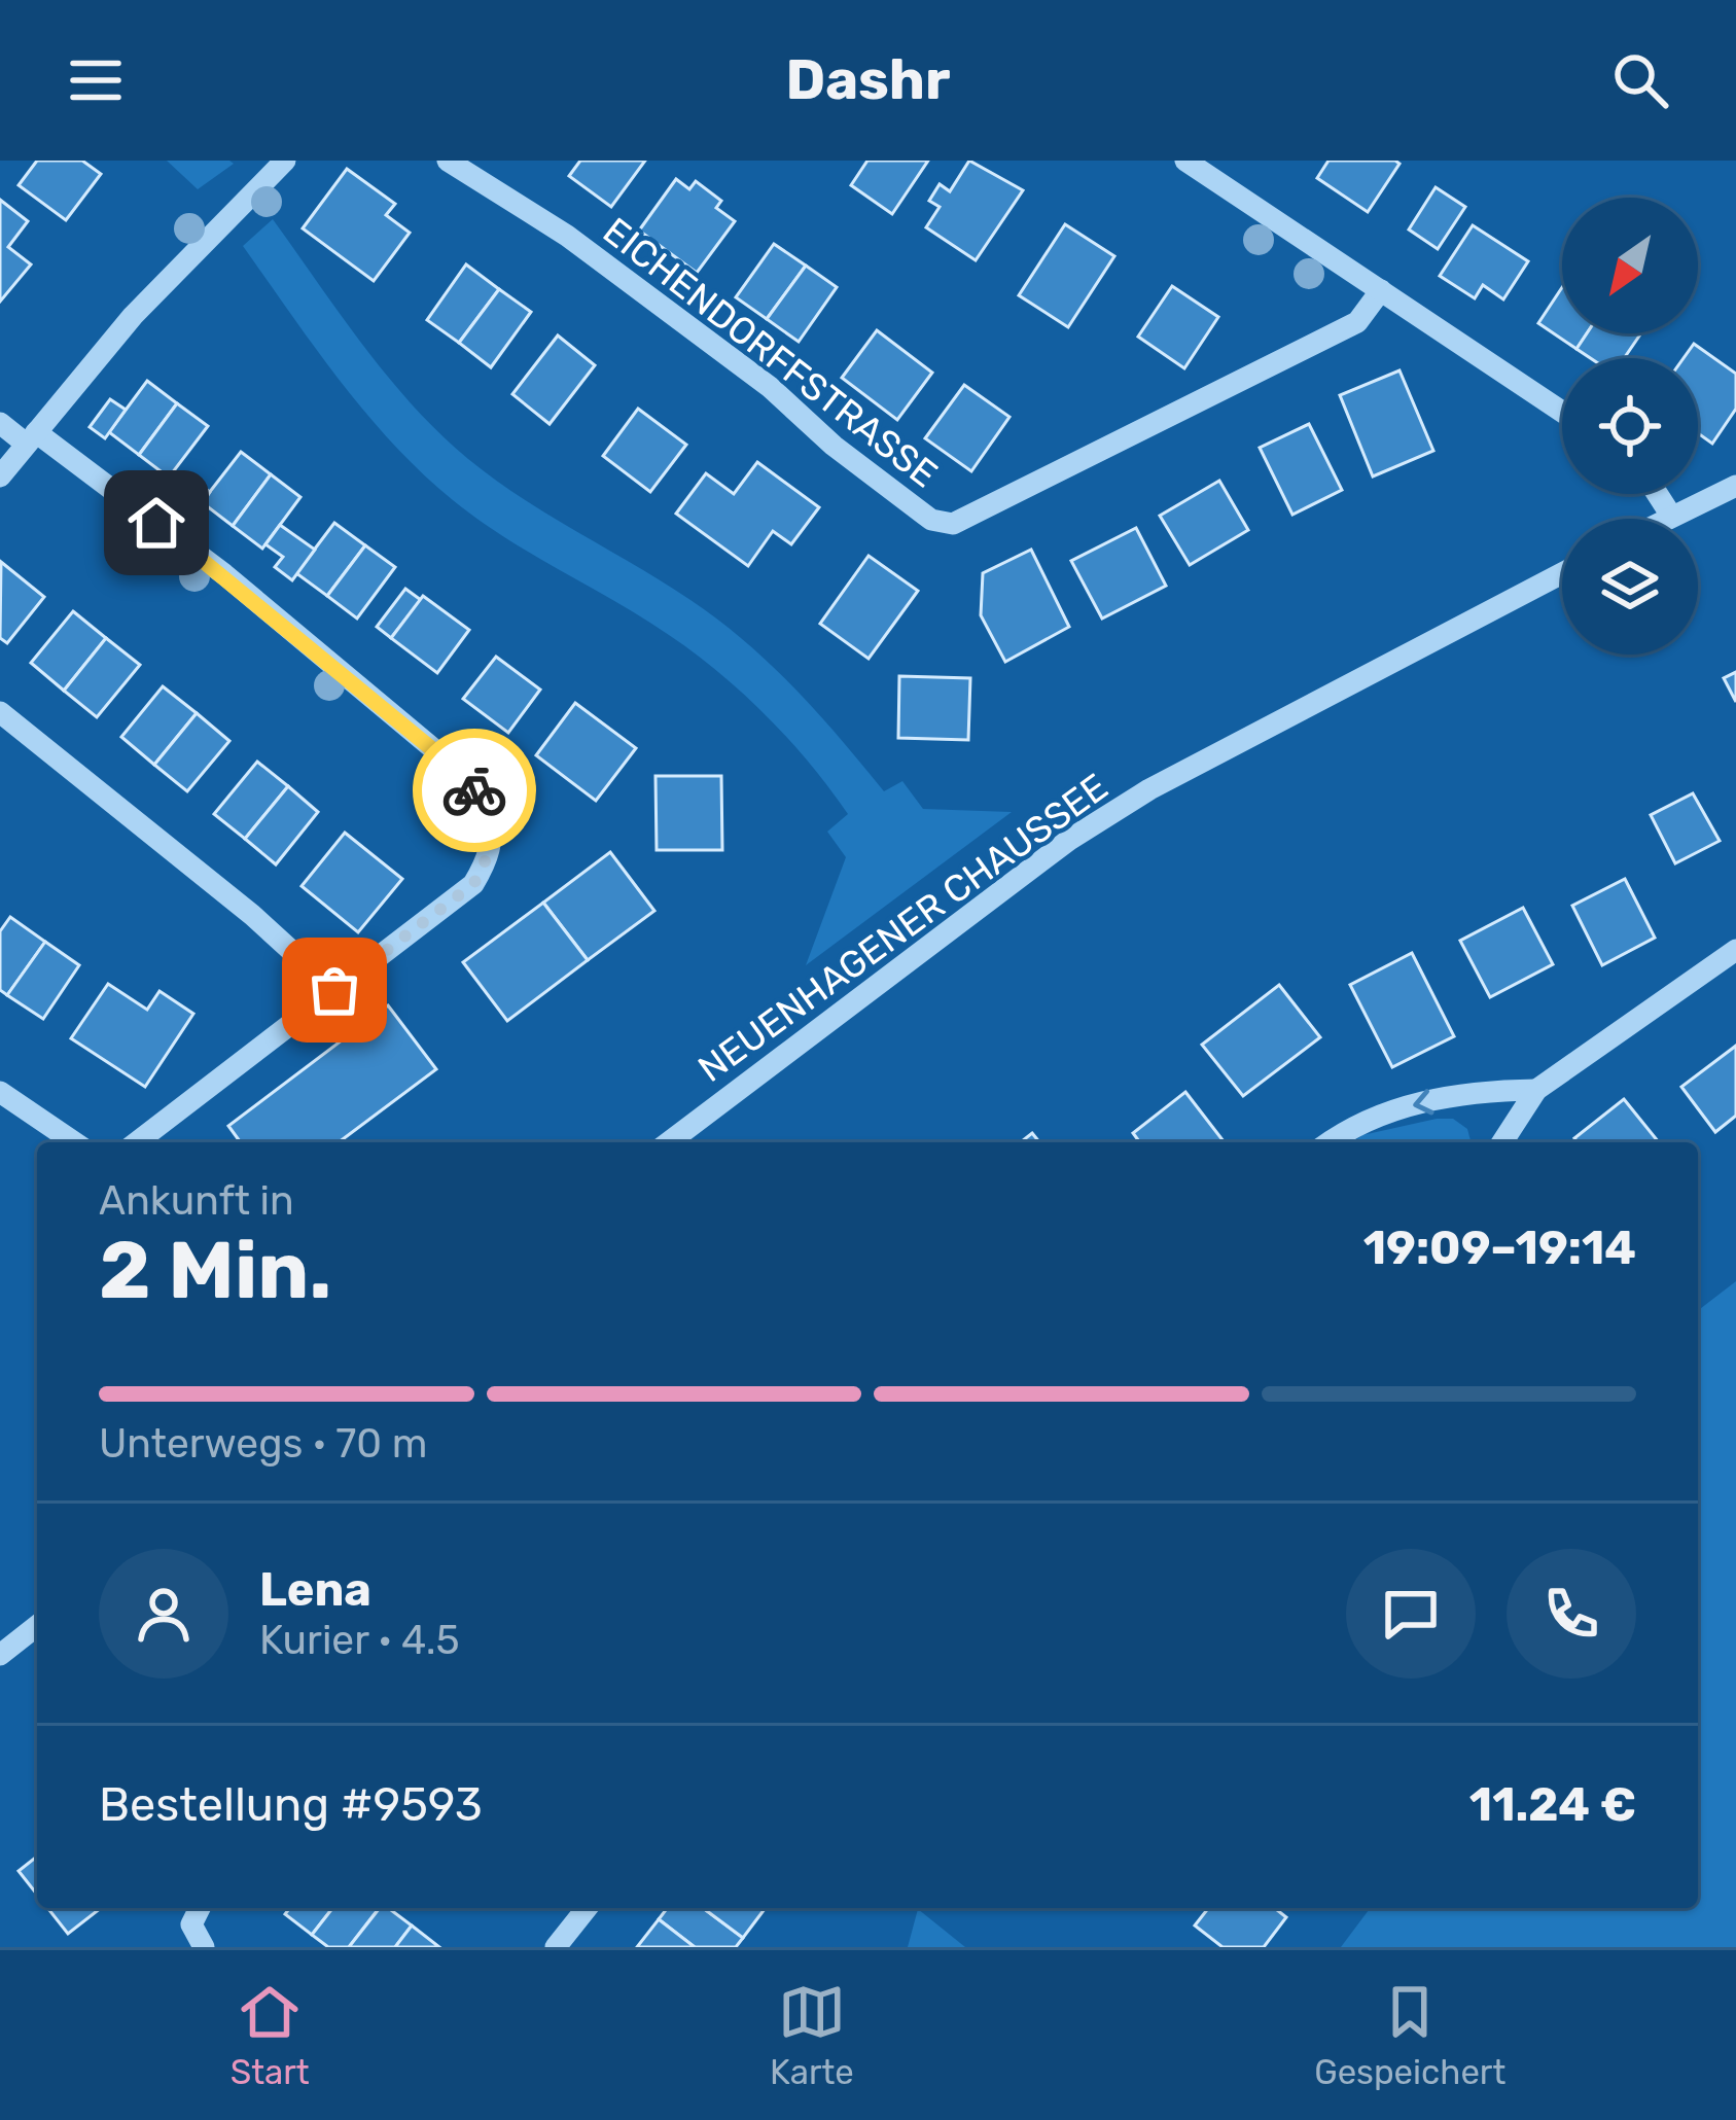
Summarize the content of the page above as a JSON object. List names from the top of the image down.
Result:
{
  "streets": {
    "street": ["EICHENDORFFSTRASSE", "NEUENHAGENER CHAUSSEE"]
  },
  "north": "bottom left",
  "page": {
    "header": "Dashr",
    "heading": ["2 Min.", "Ankunft in", "19:09–19:14"],
    "panel": [
      "Lena",
      "Kurier · 4.5",
      "Bestellung #9593",
      "11.24 €"
    ],
    "bar": "Unterwegs · 70 m",
    "tabs": ["Start", "Karte", "Gespeichert"]
  }
}
